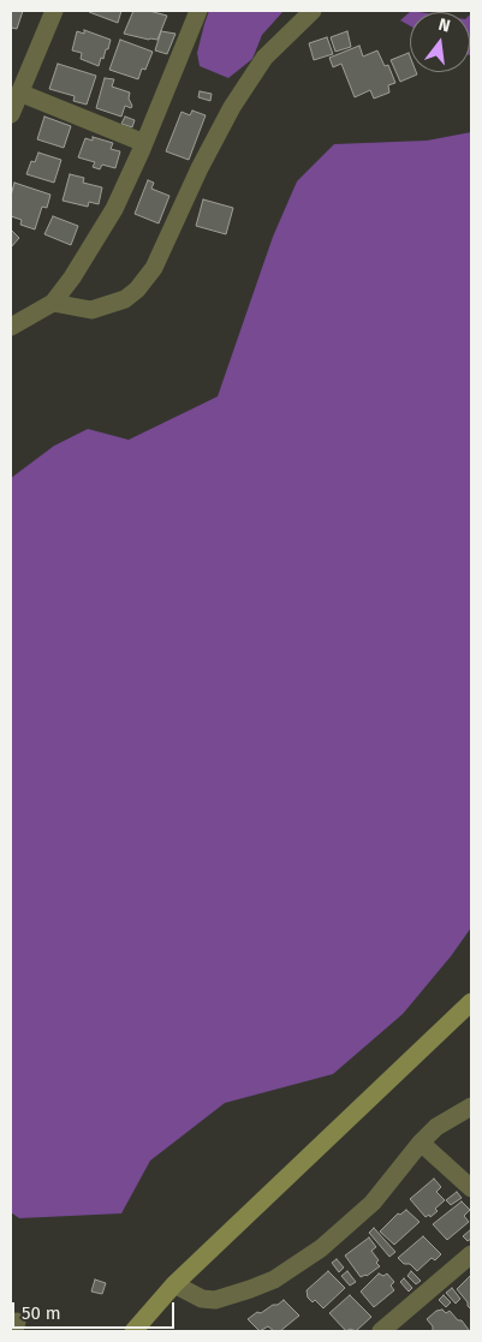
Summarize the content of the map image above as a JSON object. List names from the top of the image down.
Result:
{
  "scale_bar": "50 m",
  "north": "top"
}
